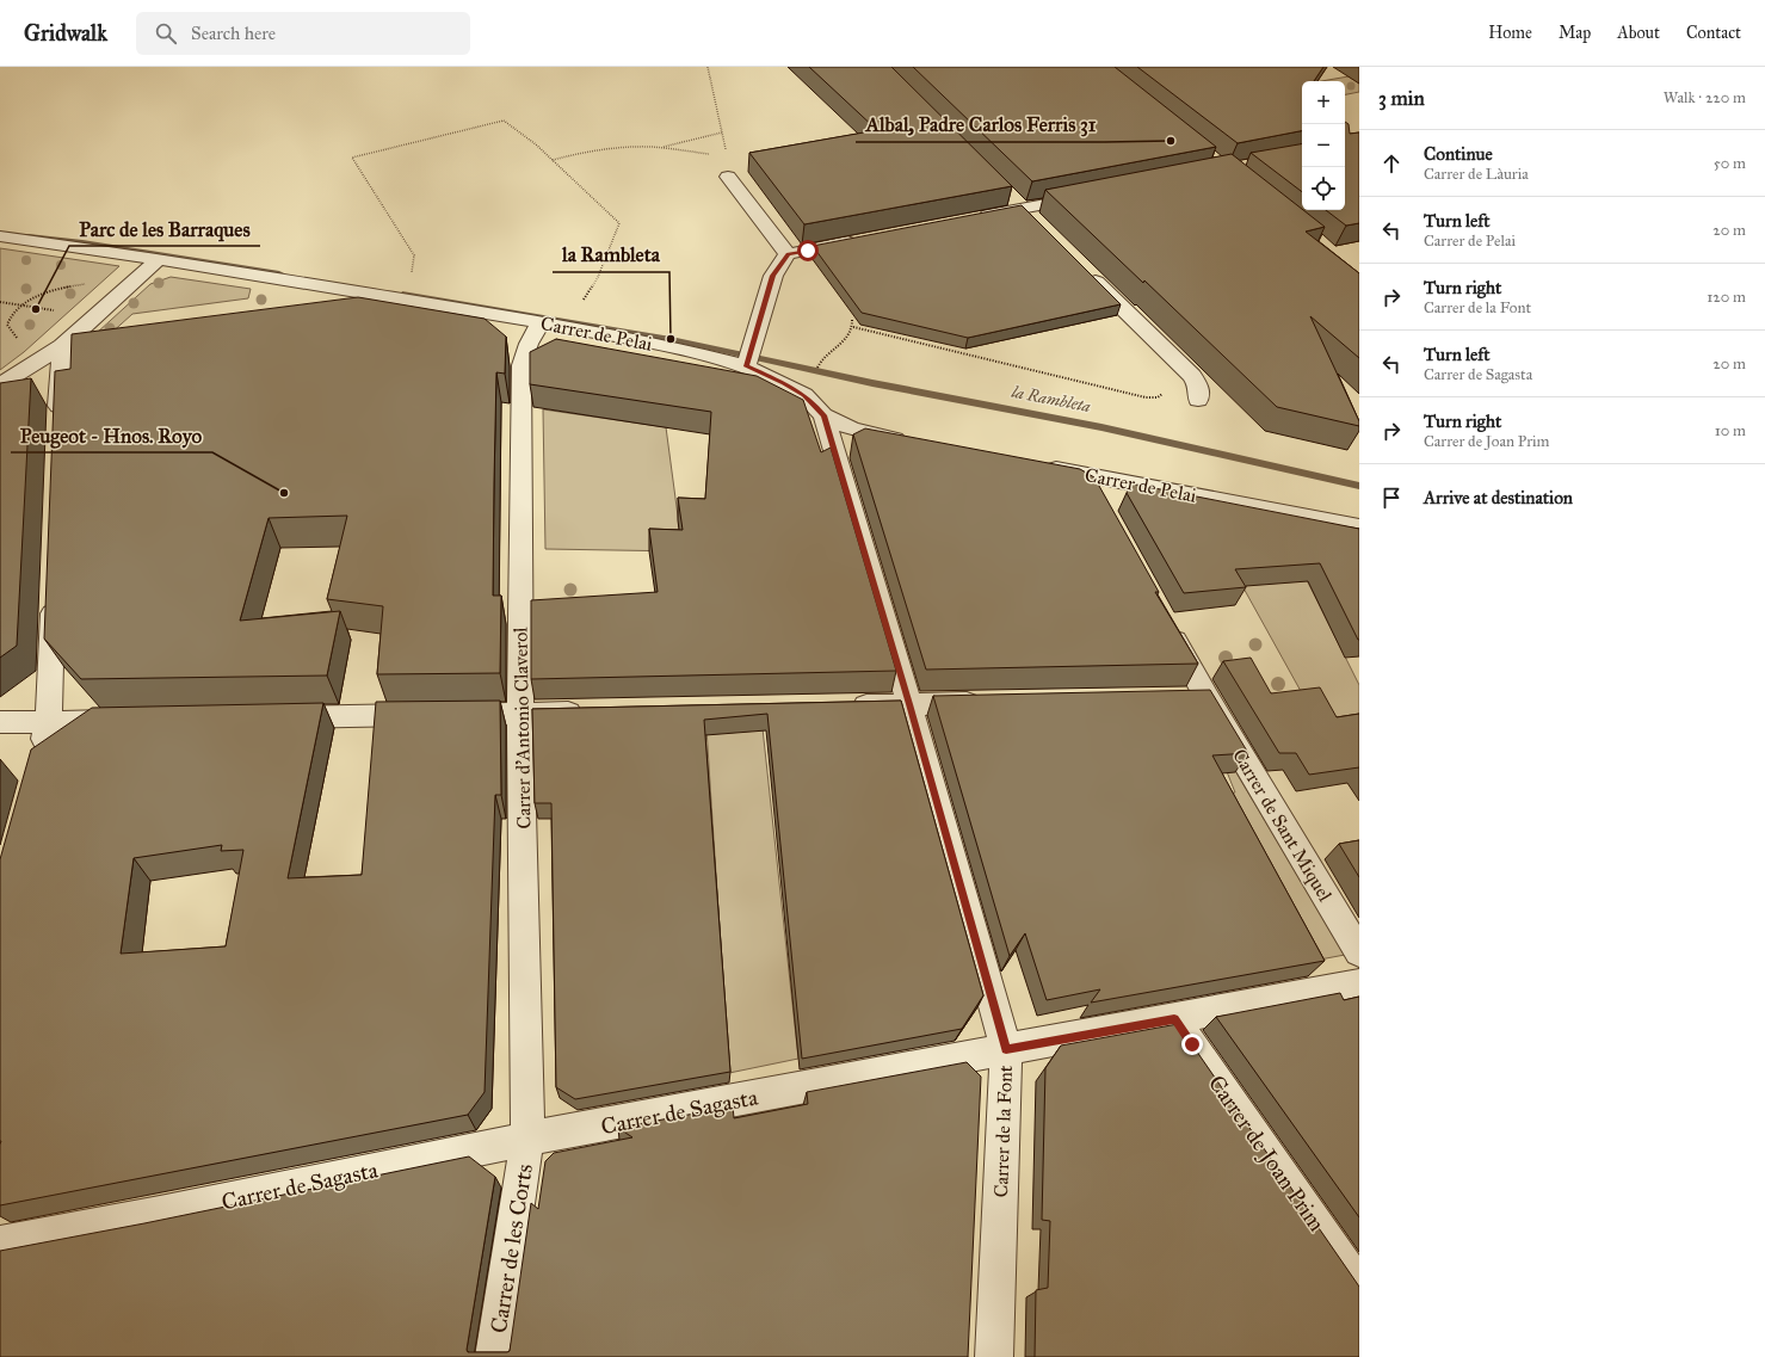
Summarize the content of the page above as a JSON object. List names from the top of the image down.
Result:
{
  "streets": {
    "street": [
      "Carrer de Pelai",
      "Carrer d'Antonio Claverol",
      "Carrer de Sant Miquel",
      "Carrer de Sagasta",
      "Carrer de la Font",
      "Carrer de Joan Prim",
      "Carrer de les Corts"
    ]
  },
  "crossings": [
    ["Carrer de Pelai", "Carrer d'Antonio Claverol"],
    ["Carrer de Pelai", "Carrer de la Font"],
    ["Carrer d'Antonio Claverol", "Carrer de Sagasta"],
    ["Carrer d'Antonio Claverol", "Carrer de les Corts"],
    ["Carrer de Sagasta", "Carrer de la Font"],
    ["Carrer de Sagasta", "Carrer de Joan Prim"],
    ["Carrer de Sagasta", "Carrer de les Corts"]
  ],
  "water": ["la Rambleta"],
  "places": [
    "Albal, Padre Carlos Ferris 31",
    "Parc de les Barraques",
    "la Rambleta",
    "Peugeot - Hnos. Royo"
  ],
  "page": {
    "header": "Gridwalk",
    "search": "Search here",
    "nav": [
      "Home",
      "Map",
      "About",
      "Contact"
    ],
    "heading": ["3 min", "Walk · 220 m"],
    "map_buttons": ["+", "−"],
    "list": [
      ["Continue", "Carrer de Làuria", "50 m"],
      ["Turn left", "Carrer de Pelai", "20 m"],
      ["Turn right", "Carrer de la Font", "120 m"],
      ["Turn left", "Carrer de Sagasta", "20 m"],
      ["Turn right", "Carrer de Joan Prim", "10 m"],
      "Arrive at destination"
    ]
  }
}
